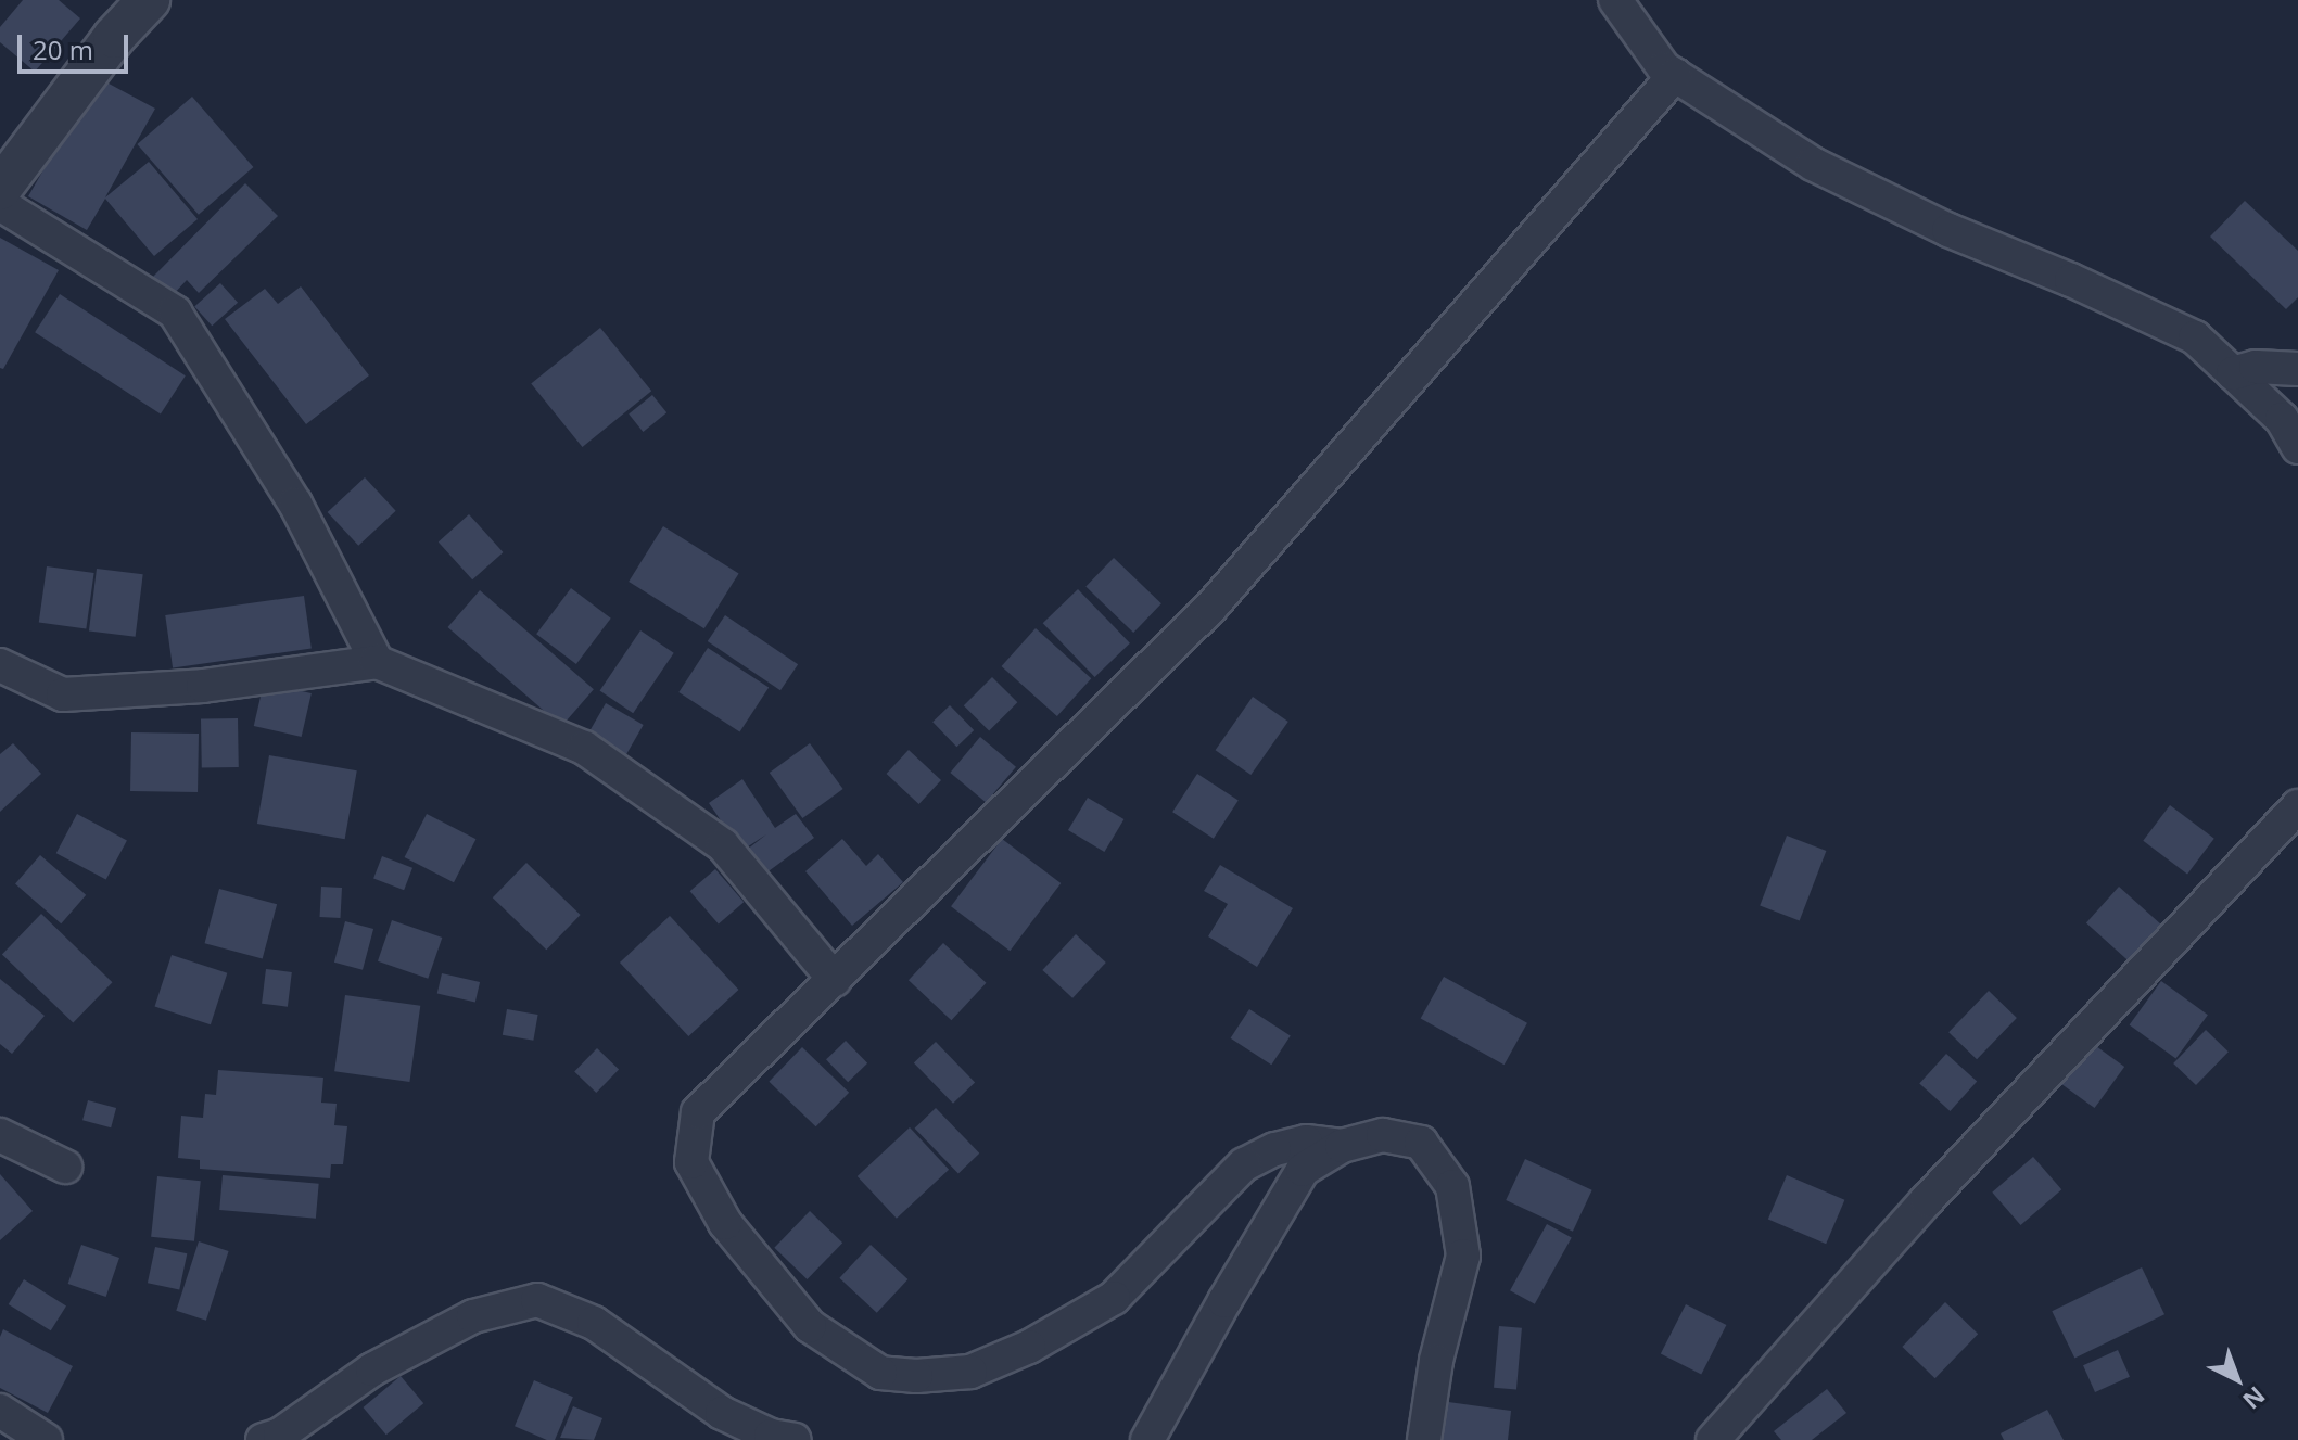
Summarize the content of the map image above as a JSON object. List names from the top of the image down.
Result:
{
  "scale_bar": "20 m",
  "north": "bottom right"
}
